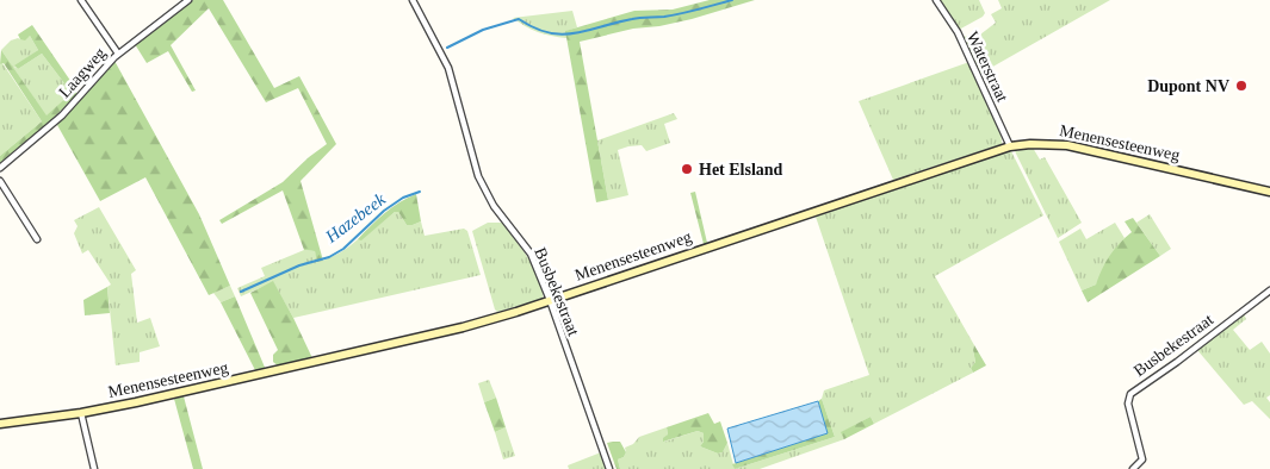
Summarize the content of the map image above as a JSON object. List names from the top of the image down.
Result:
{
  "streets": {
    "street": [
      "Waterstraat",
      "Laagweg",
      "Menensesteenweg",
      "Busbekestraat"
    ]
  },
  "crossings": [
    ["Waterstraat", "Menensesteenweg"],
    ["Menensesteenweg", "Busbekestraat"]
  ],
  "water": ["Hazebeek"],
  "places": ["Dupont NV", "Het Elsland"]
}
